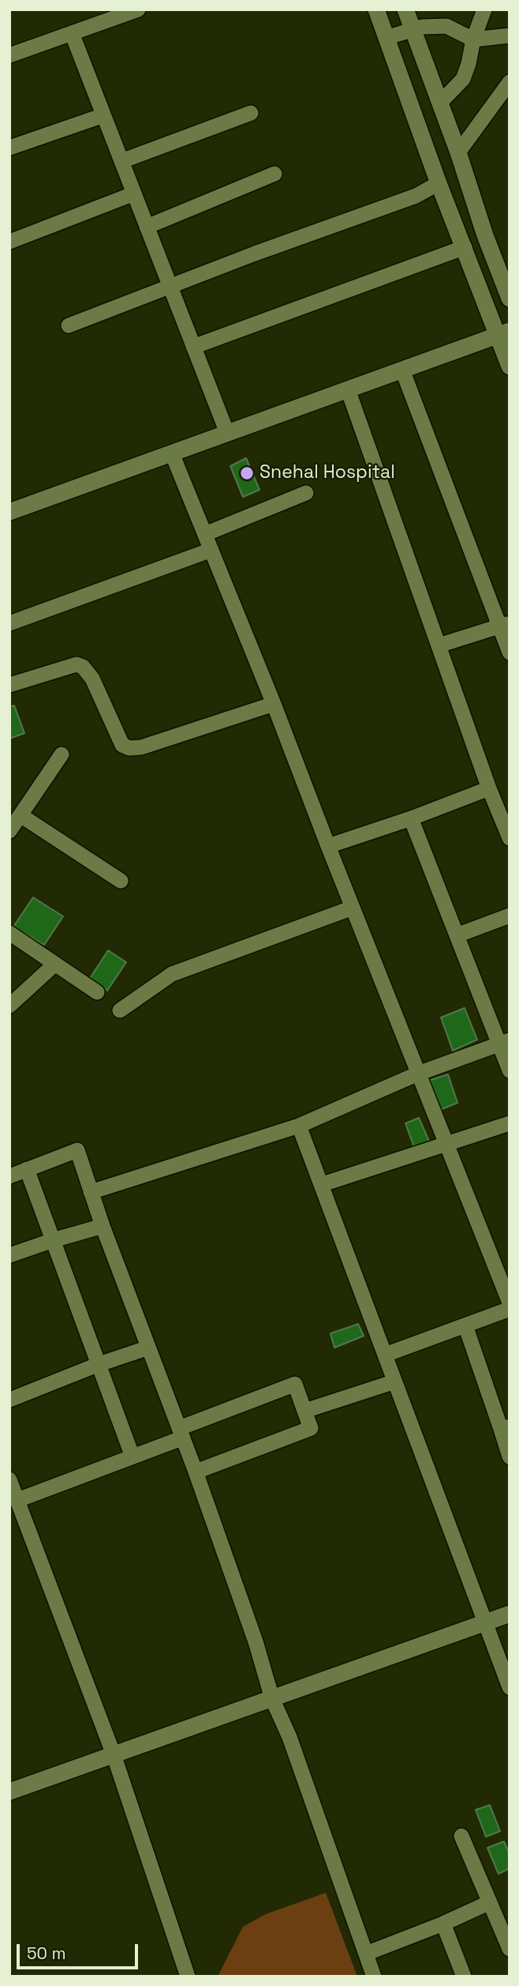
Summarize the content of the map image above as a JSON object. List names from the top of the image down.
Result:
{
  "places": ["Snehal Hospital"],
  "scale_bar": "50 m"
}
